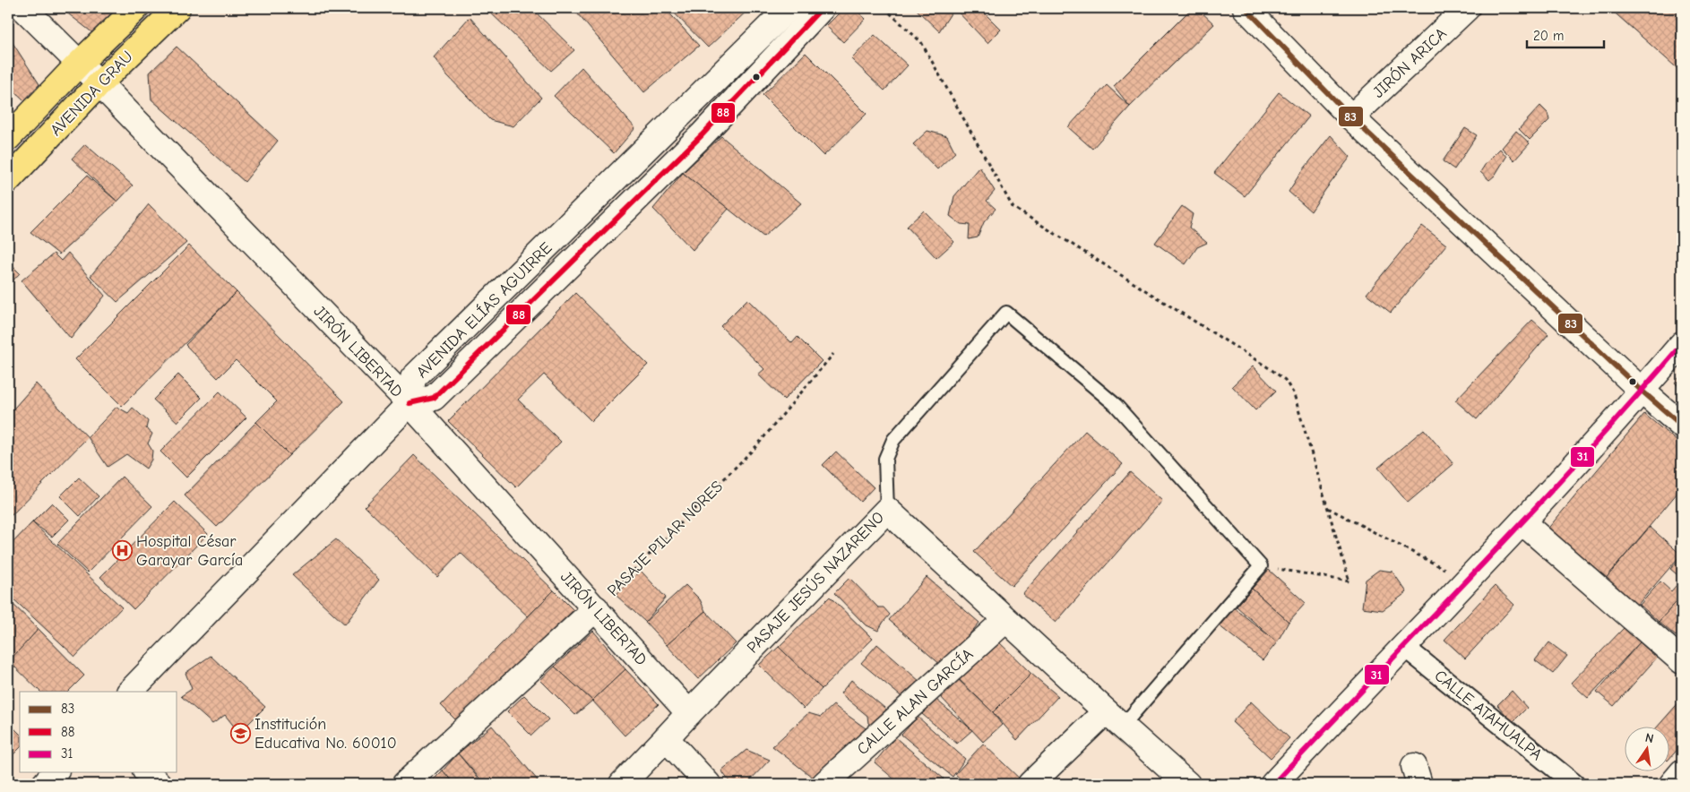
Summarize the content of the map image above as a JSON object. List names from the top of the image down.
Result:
{
  "streets": {
    "main road": ["AVENIDA GRAU"],
    "street": [
      "JIRÓN ARICA",
      "AVENIDA ELÍAS AGUIRRE",
      "JIRÓN LIBERTAD",
      "PASAJE PILAR NORES",
      "PASAJE JESÚS NAZARENO",
      "CALLE ALAN GARCÍA",
      "CALLE ATAHUALPA"
    ]
  },
  "crossings": [
    ["AVENIDA GRAU", "JIRÓN LIBERTAD"],
    ["AVENIDA ELÍAS AGUIRRE", "JIRÓN LIBERTAD"],
    ["JIRÓN LIBERTAD", "PASAJE PILAR NORES"],
    ["JIRÓN LIBERTAD", "PASAJE JESÚS NAZARENO"]
  ],
  "places": {
    "hospital": ["Hospital César Garayar García"],
    "school or university": ["Institución Educativa No. 60010"]
  },
  "lines": ["transit line 83", "transit line 88", "transit line 31"],
  "legend": ["83", "88", "31"],
  "scale_bar": "20 m",
  "north": "top"
}
